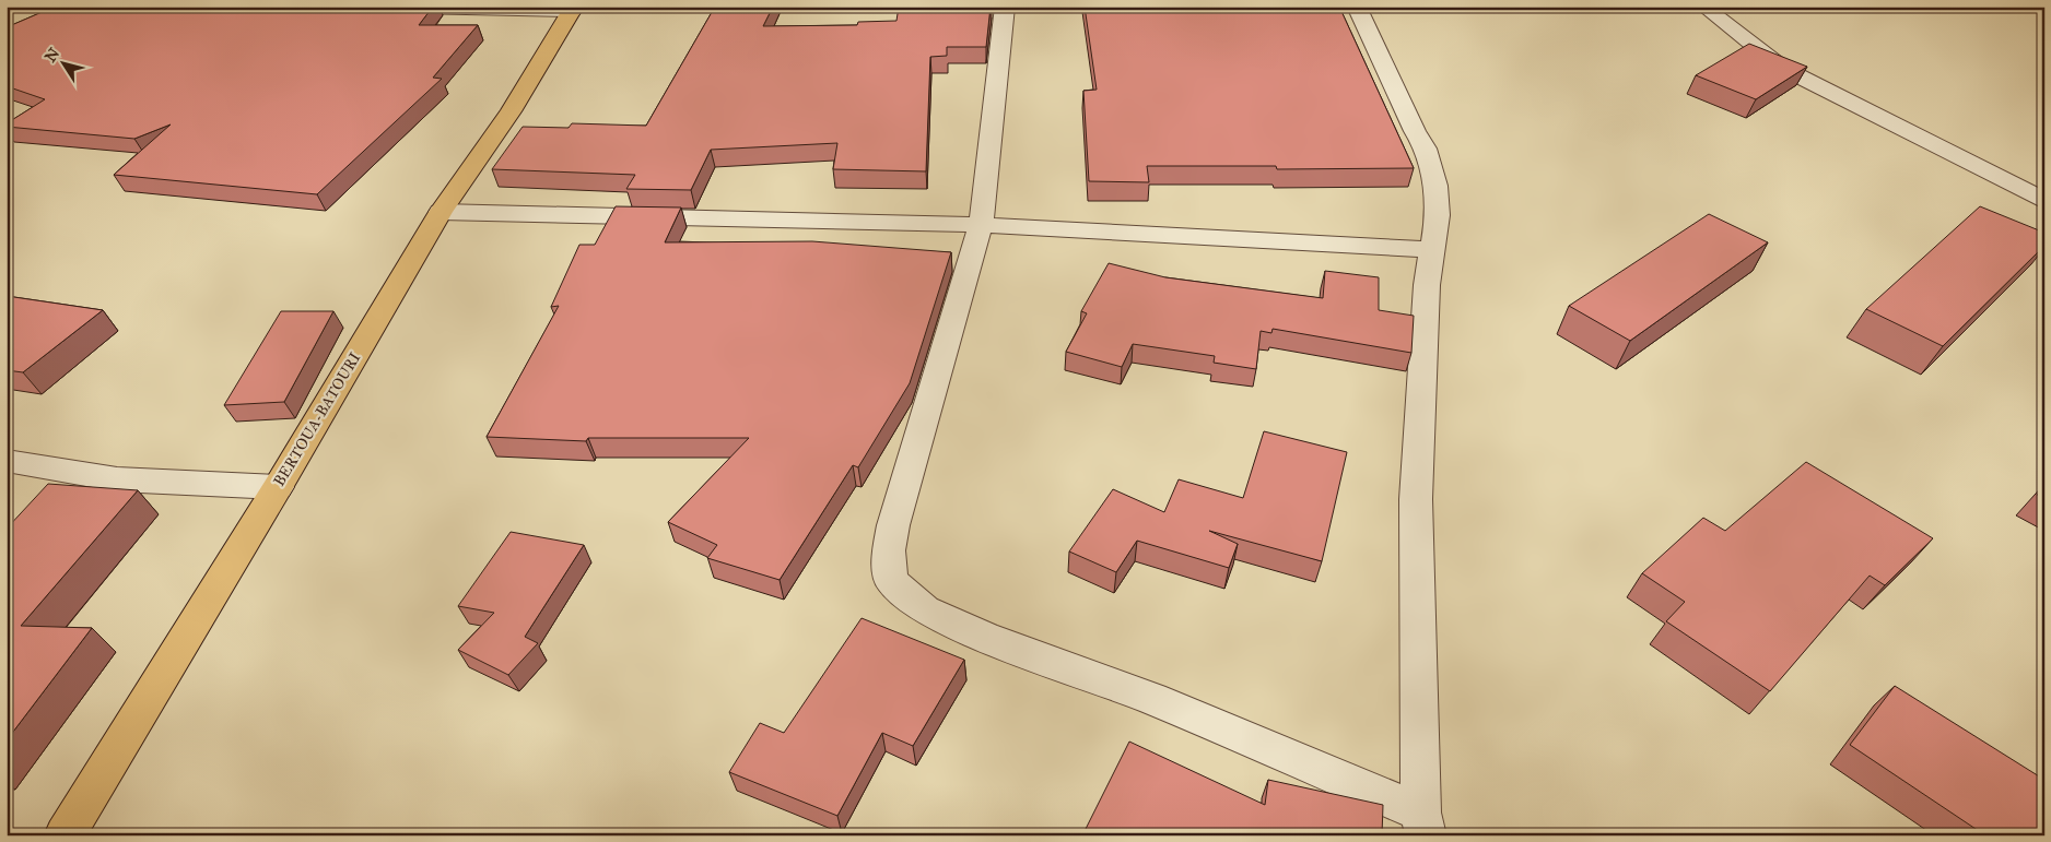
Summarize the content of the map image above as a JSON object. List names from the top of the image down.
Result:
{
  "streets": {
    "highway": ["BERTOUA-BATOURI"]
  },
  "north": "top left"
}
